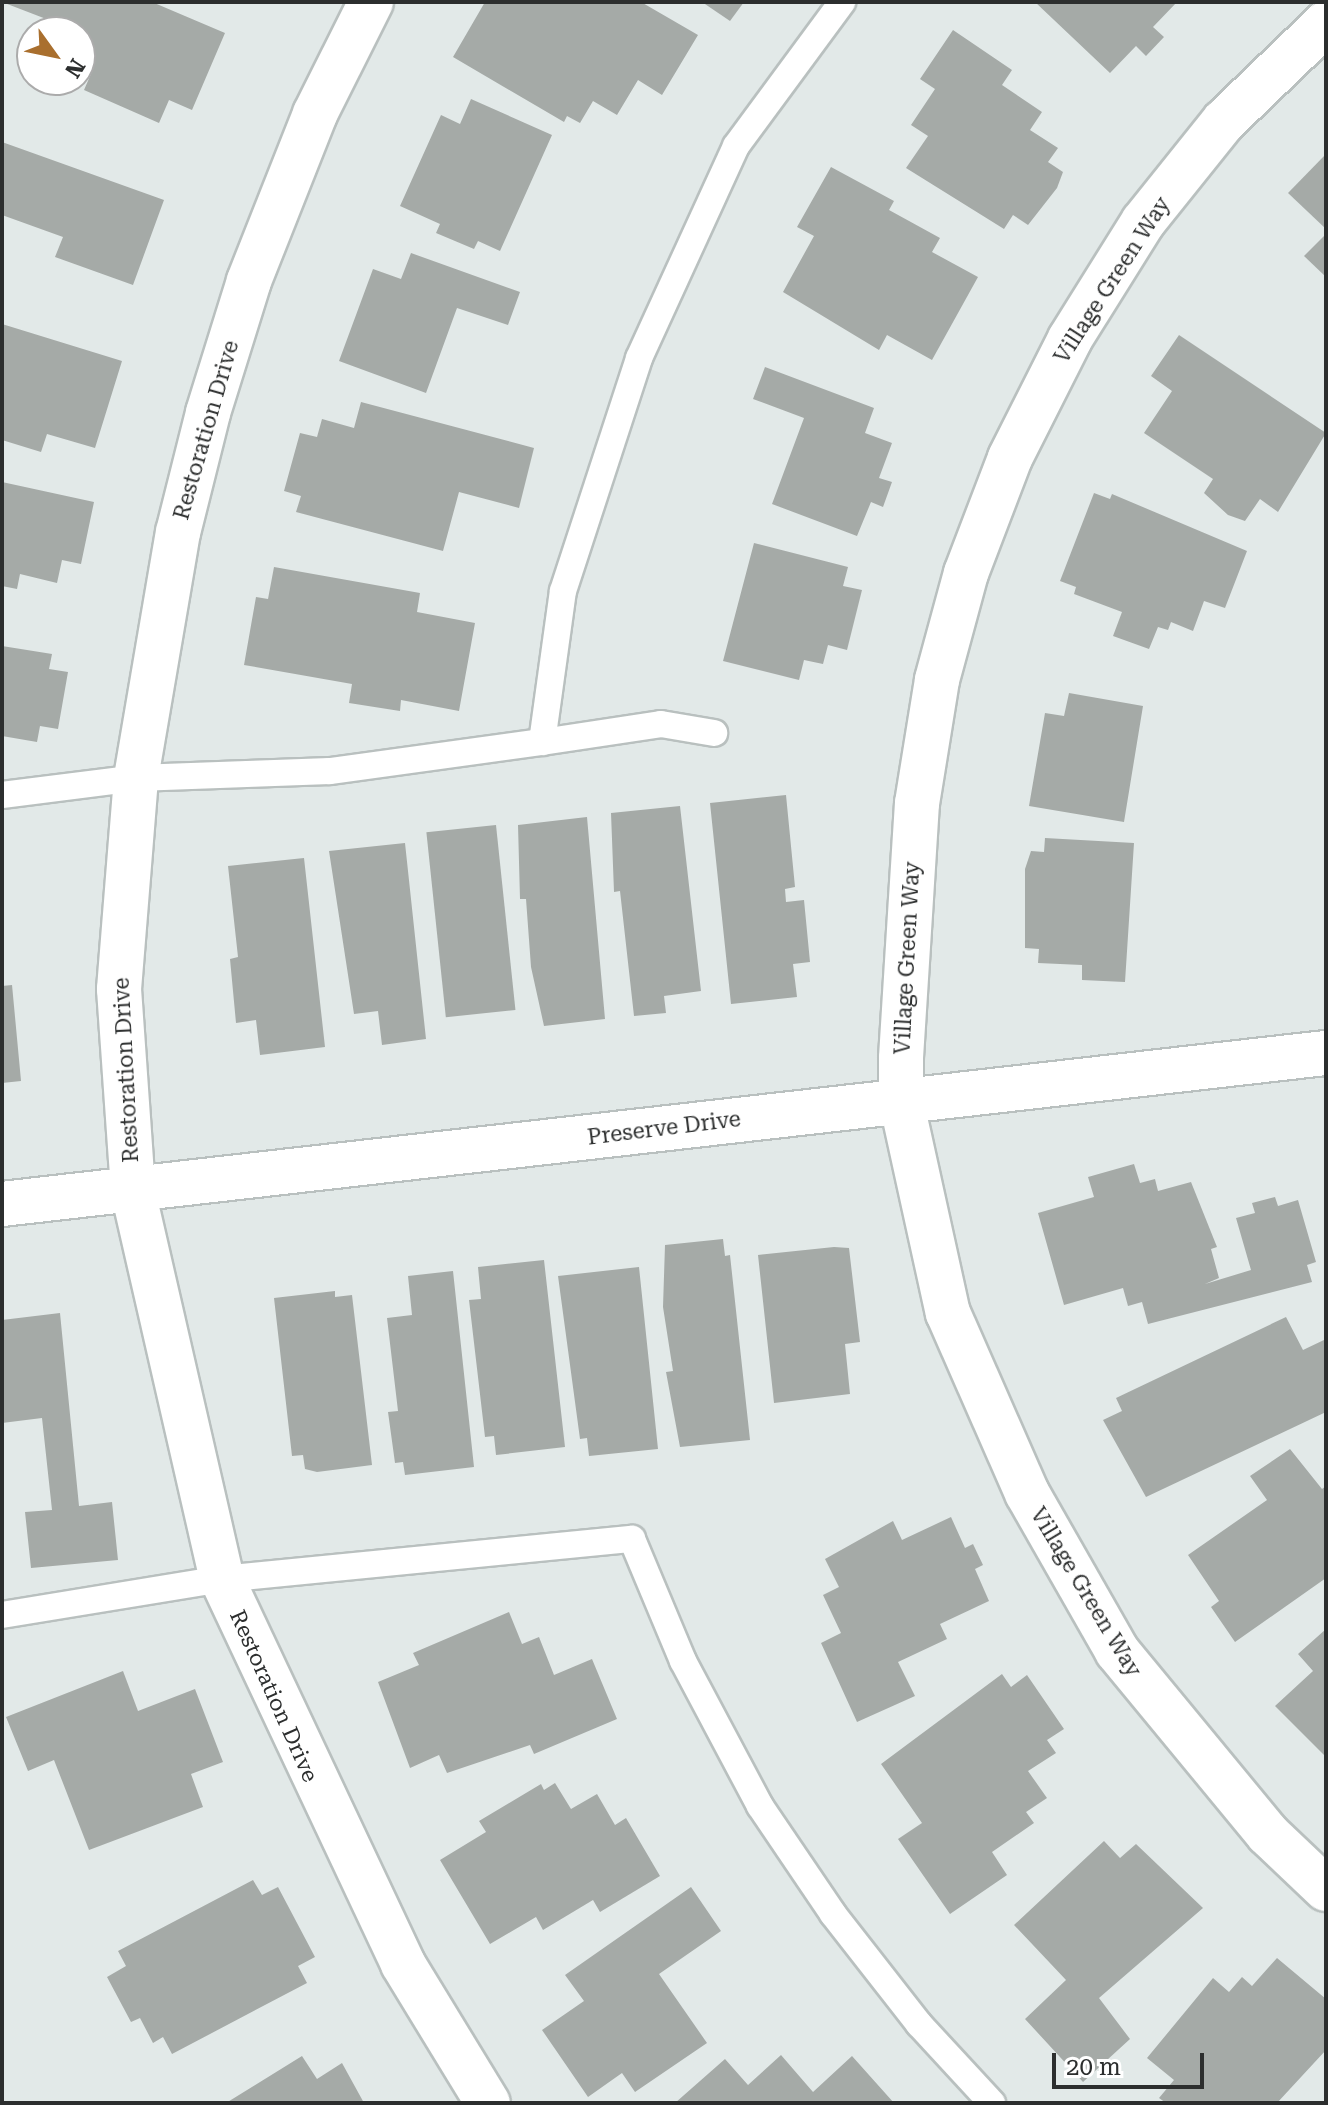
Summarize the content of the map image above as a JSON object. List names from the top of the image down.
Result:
{
  "streets": {
    "street": ["Village Green Way", "Restoration Drive", "Preserve Drive"]
  },
  "crossings": [
    ["Village Green Way", "Preserve Drive"],
    ["Restoration Drive", "Preserve Drive"]
  ],
  "scale_bar": "20 m",
  "north": "bottom right"
}
